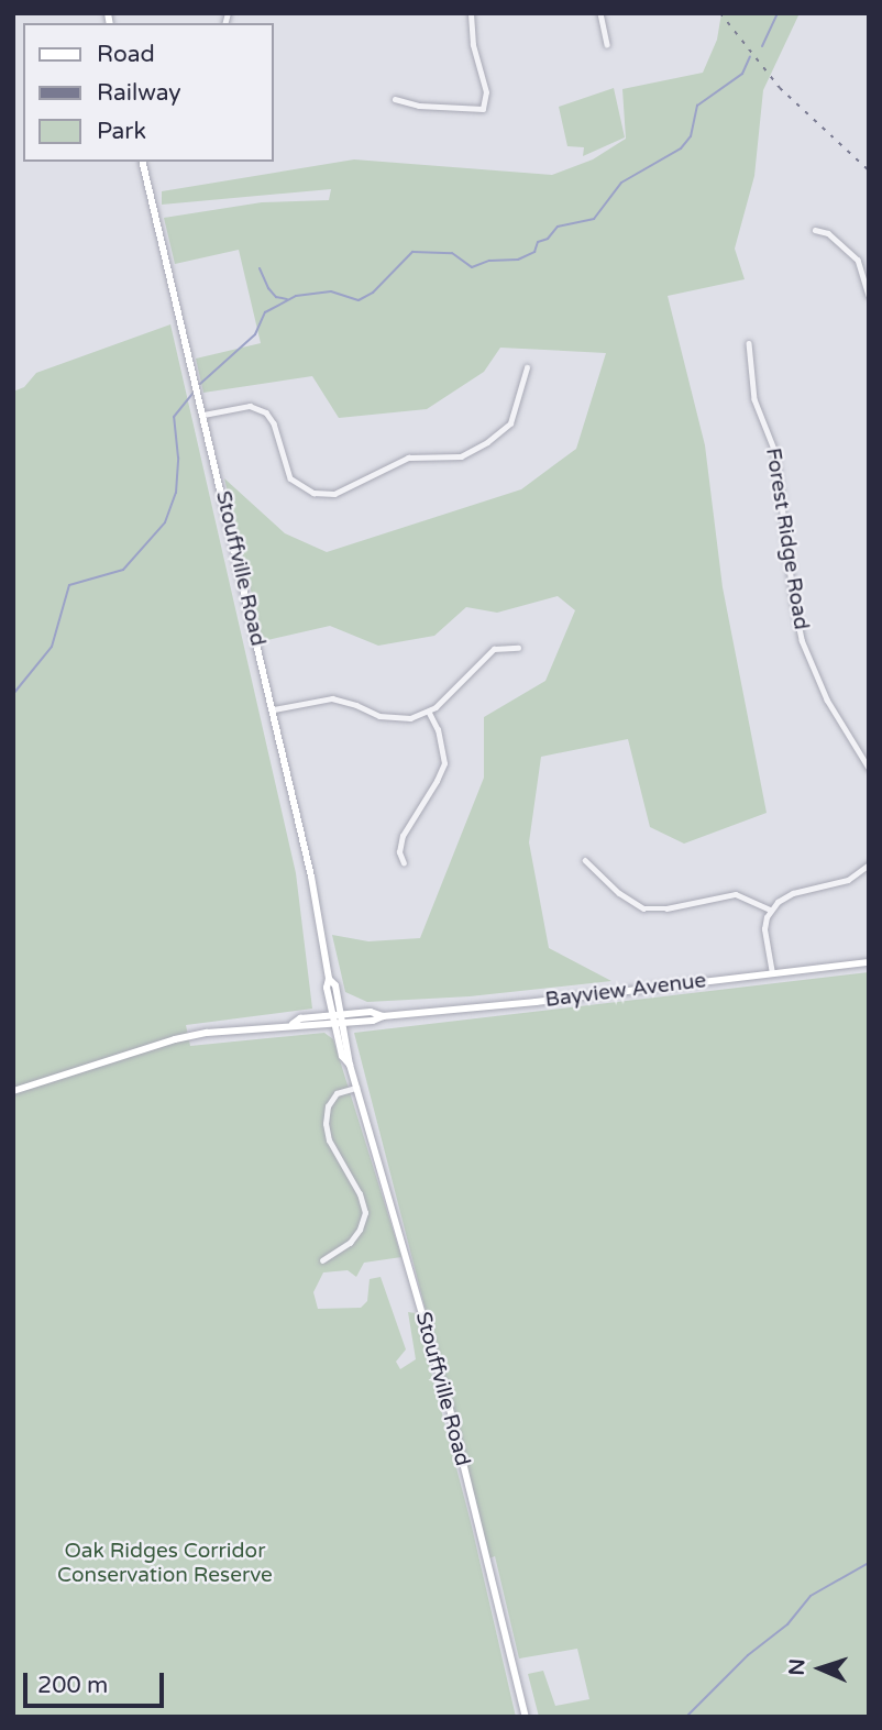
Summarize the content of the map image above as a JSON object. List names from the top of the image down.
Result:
{
  "streets": {
    "main road": ["Stouffville Road", "Bayview Avenue"],
    "street": ["Forest Ridge Road"]
  },
  "crossings": [
    ["Stouffville Road", "Bayview Avenue"]
  ],
  "parks": ["Oak Ridges Corridor Conservation Reserve"],
  "legend": ["Road", "Railway", "Park"],
  "scale_bar": "200 m",
  "north": "left"
}
